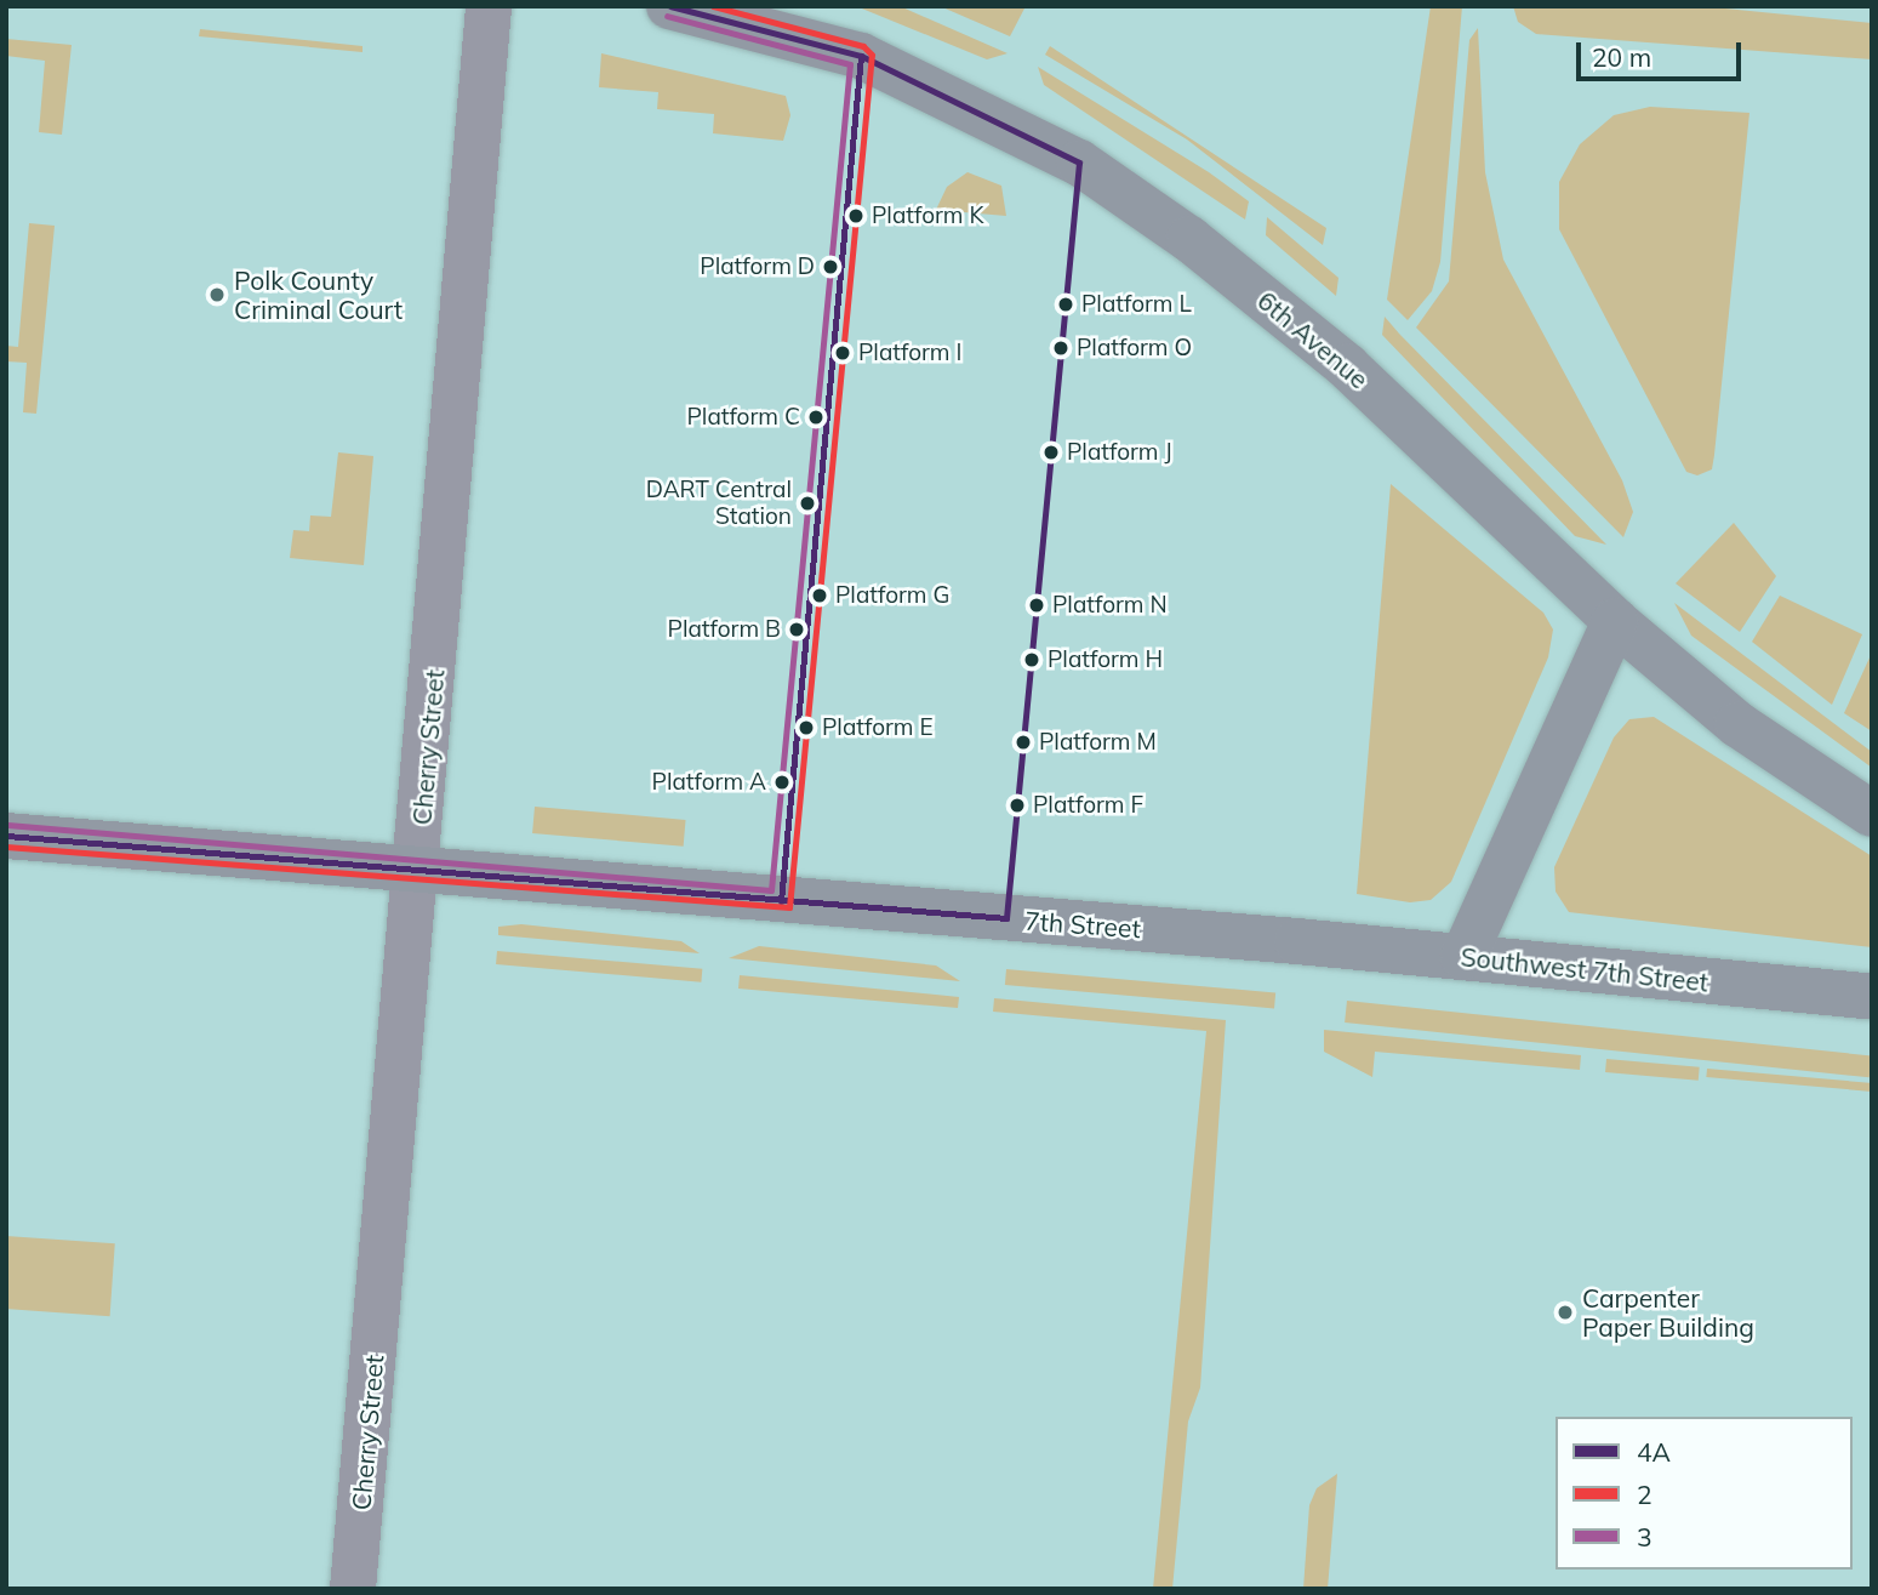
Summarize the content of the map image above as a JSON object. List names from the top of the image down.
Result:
{
  "streets": {
    "main road": ["6th Avenue", "7th Street", "Southwest 7th Street"],
    "street": ["Cherry Street"]
  },
  "crossings": [
    ["Cherry Street", "7th Street"],
    ["7th Street", "Southwest 7th Street"]
  ],
  "places": [
    "Platform K",
    "Platform D",
    "Polk County Criminal Court",
    "Platform L",
    "Platform O",
    "Platform I",
    "Platform C",
    "Platform J",
    "DART Central Station",
    "Platform G",
    "Platform N",
    "Platform B",
    "Platform H",
    "Platform E",
    "Platform M",
    "Platform A",
    "Platform F",
    "Carpenter Paper Building"
  ],
  "lines": ["transit line 4A", "transit line 2", "transit line 3"],
  "legend": ["4A", "2", "3"],
  "scale_bar": "20 m"
}
